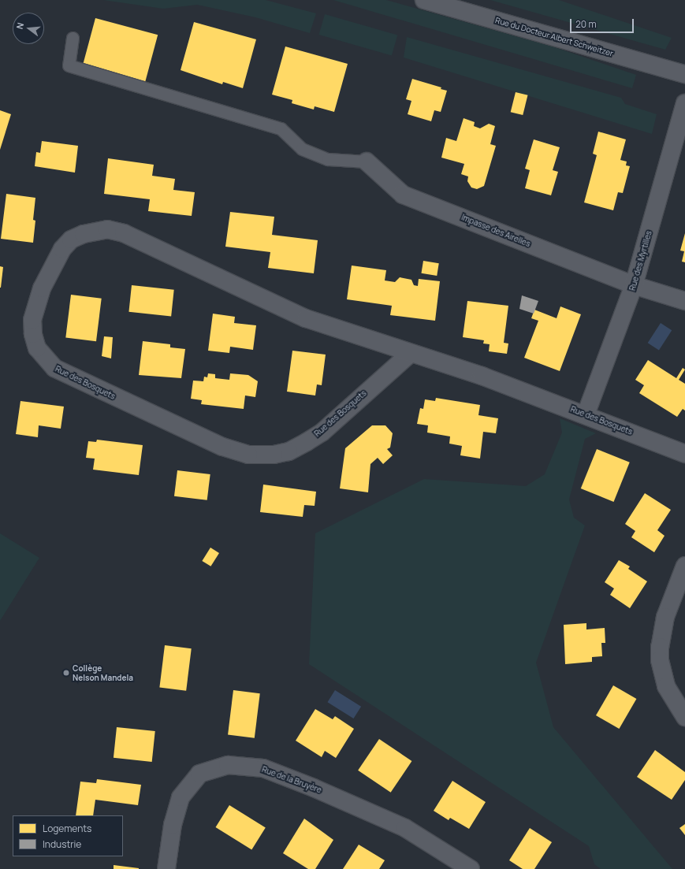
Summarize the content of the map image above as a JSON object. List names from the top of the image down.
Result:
{
  "streets": {
    "street": [
      "Rue du Docteur Albert Schweitzer",
      "Impasse des Airelles",
      "Rue des Myrtilles",
      "Rue des Bosquets",
      "Rue de la Bruyère"
    ]
  },
  "crossings": [
    ["Impasse des Airelles", "Rue des Myrtilles"],
    ["Rue des Myrtilles", "Rue des Bosquets"]
  ],
  "places": ["Collège Nelson Mandela"],
  "legend": ["Logements", "Industrie"],
  "scale_bar": "20 m",
  "north": "left"
}
